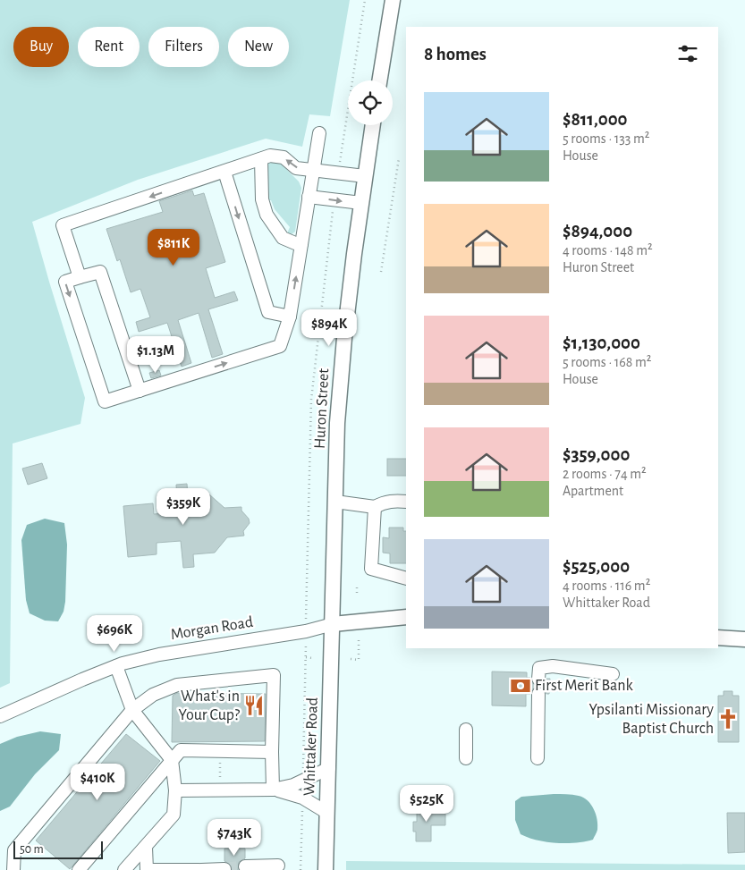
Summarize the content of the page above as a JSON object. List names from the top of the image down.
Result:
{
  "streets": {
    "main road": ["Huron Street", "Whittaker Road"],
    "street": ["Morgan Road"]
  },
  "crossings": [
    ["Huron Street", "Morgan Road"],
    ["Huron Street", "Whittaker Road"],
    ["Morgan Road", "Whittaker Road"]
  ],
  "places": {
    "bank": ["First Merit Bank"],
    "restaurant": ["What's in Your Cup?"],
    "church": ["Ypsilanti Missionary Baptist Church"]
  },
  "scale_bar": "50 m",
  "page": {
    "chip": [
      "Buy",
      "Rent",
      "Filters",
      "New"
    ],
    "heading": "8 homes",
    "list": [
      {
        "name": "$811,000",
        "note": "5 rooms · 133 m² · House"
      },
      {
        "name": "$894,000",
        "note": "4 rooms · 148 m² · Huron Street"
      },
      {
        "name": "$1,130,000",
        "note": "5 rooms · 168 m² · House"
      },
      {
        "name": "$359,000",
        "note": "2 rooms · 74 m² · Apartment"
      },
      {
        "name": "$525,000",
        "note": "4 rooms · 116 m² · Whittaker Road"
      }
    ],
    "price": [
      "$811K",
      "$894K",
      "$1.13M",
      "$359K",
      "$696K",
      "$410K",
      "$525K",
      "$743K"
    ],
    "scale": "50 m"
  }
}
